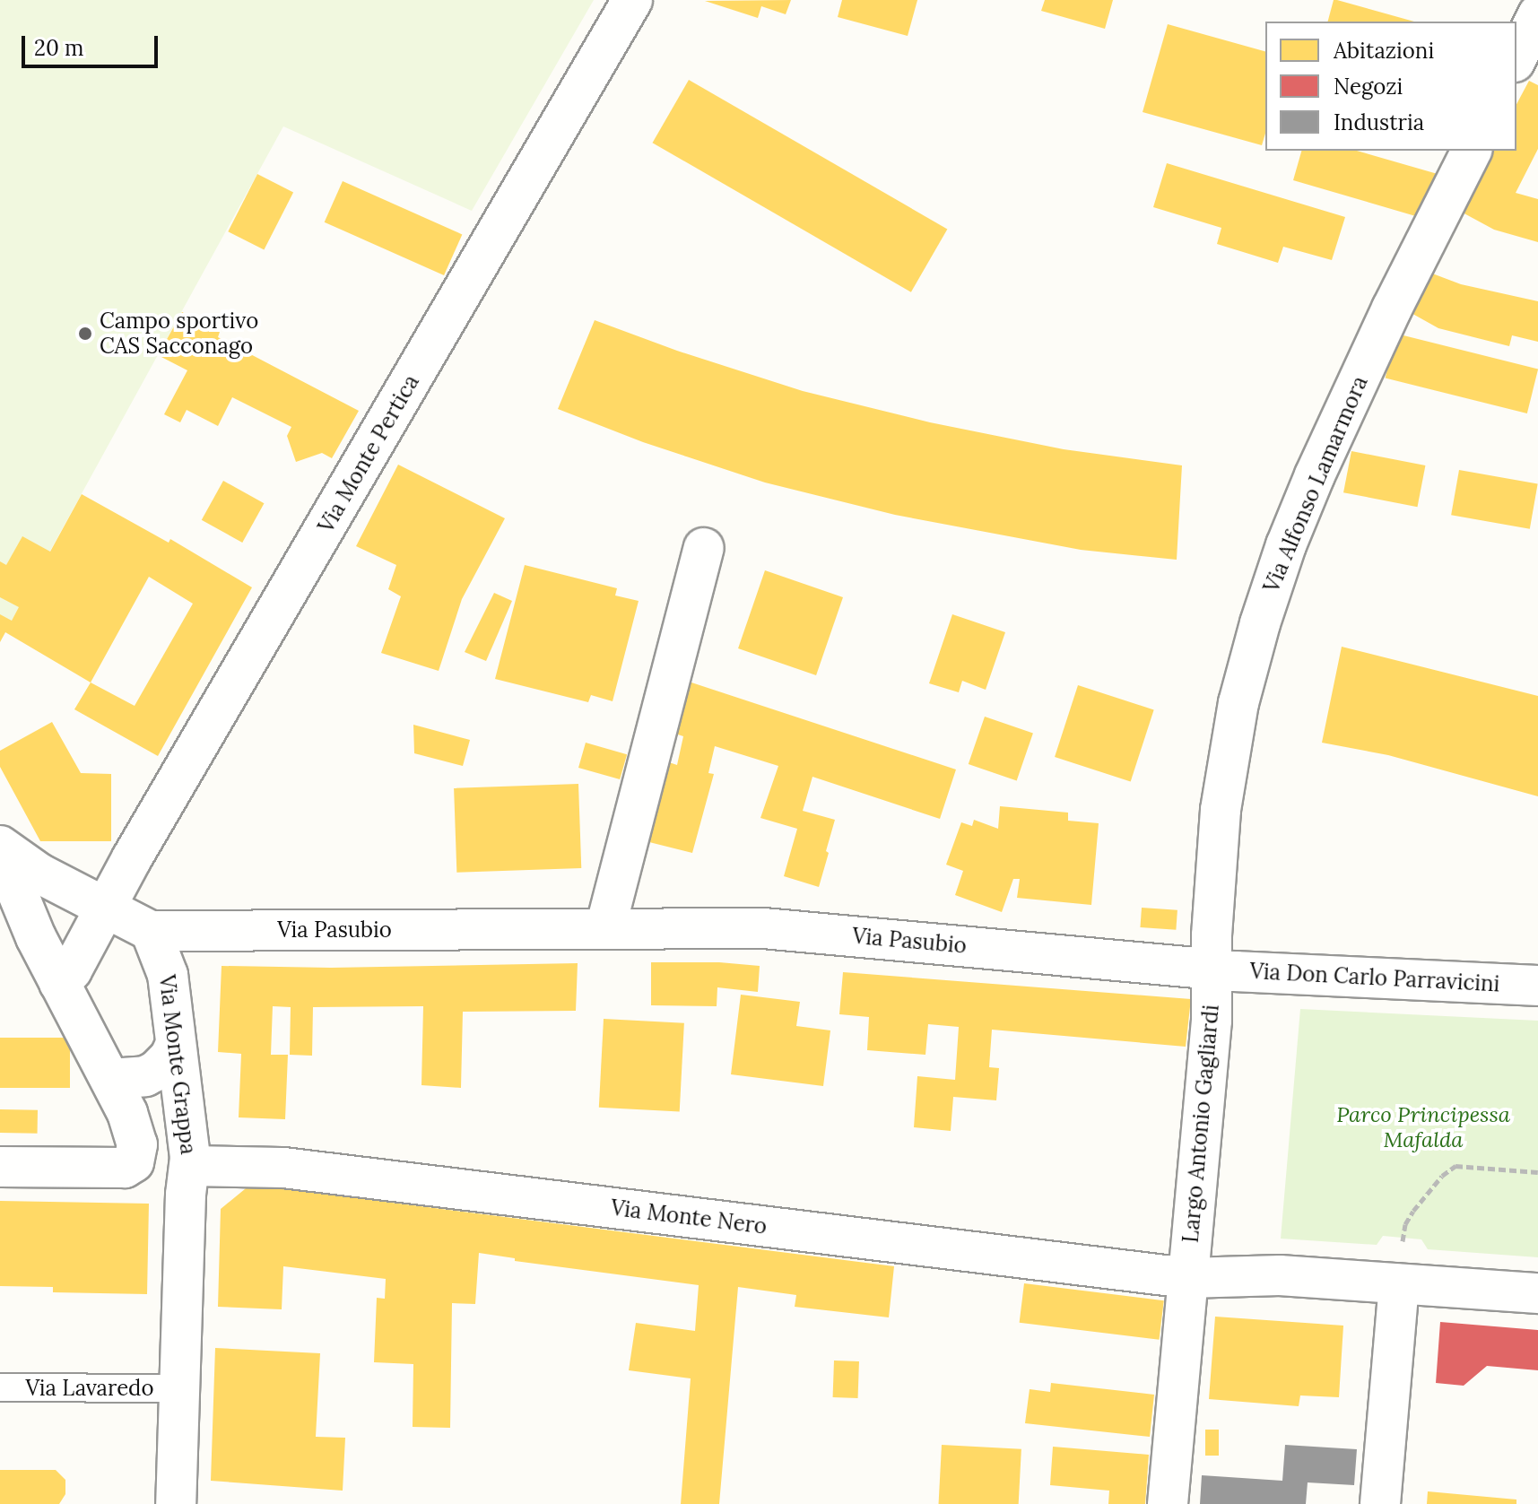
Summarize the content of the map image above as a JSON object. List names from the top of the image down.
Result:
{
  "streets": {
    "street": [
      "Via Monte Pertica",
      "Via Alfonso Lamarmora",
      "Via Pasubio",
      "Via Don Carlo Parravicini",
      "Via Monte Grappa",
      "Largo Antonio Gagliardi",
      "Via Monte Nero"
    ],
    "lane": ["Via Lavaredo"]
  },
  "crossings": [
    ["Via Alfonso Lamarmora", "Via Pasubio"],
    ["Via Alfonso Lamarmora", "Via Don Carlo Parravicini"],
    ["Via Alfonso Lamarmora", "Largo Antonio Gagliardi"],
    ["Via Pasubio", "Via Don Carlo Parravicini"],
    ["Via Pasubio", "Via Monte Grappa"],
    ["Via Pasubio", "Largo Antonio Gagliardi"],
    ["Via Don Carlo Parravicini", "Largo Antonio Gagliardi"],
    ["Via Monte Grappa", "Via Monte Nero"],
    ["Via Monte Grappa", "Via Lavaredo"],
    ["Largo Antonio Gagliardi", "Via Monte Nero"]
  ],
  "parks": ["Parco Principessa Mafalda"],
  "places": ["Campo sportivo CAS Sacconago"],
  "legend": ["Abitazioni", "Negozi", "Industria"],
  "scale_bar": "20 m"
}
